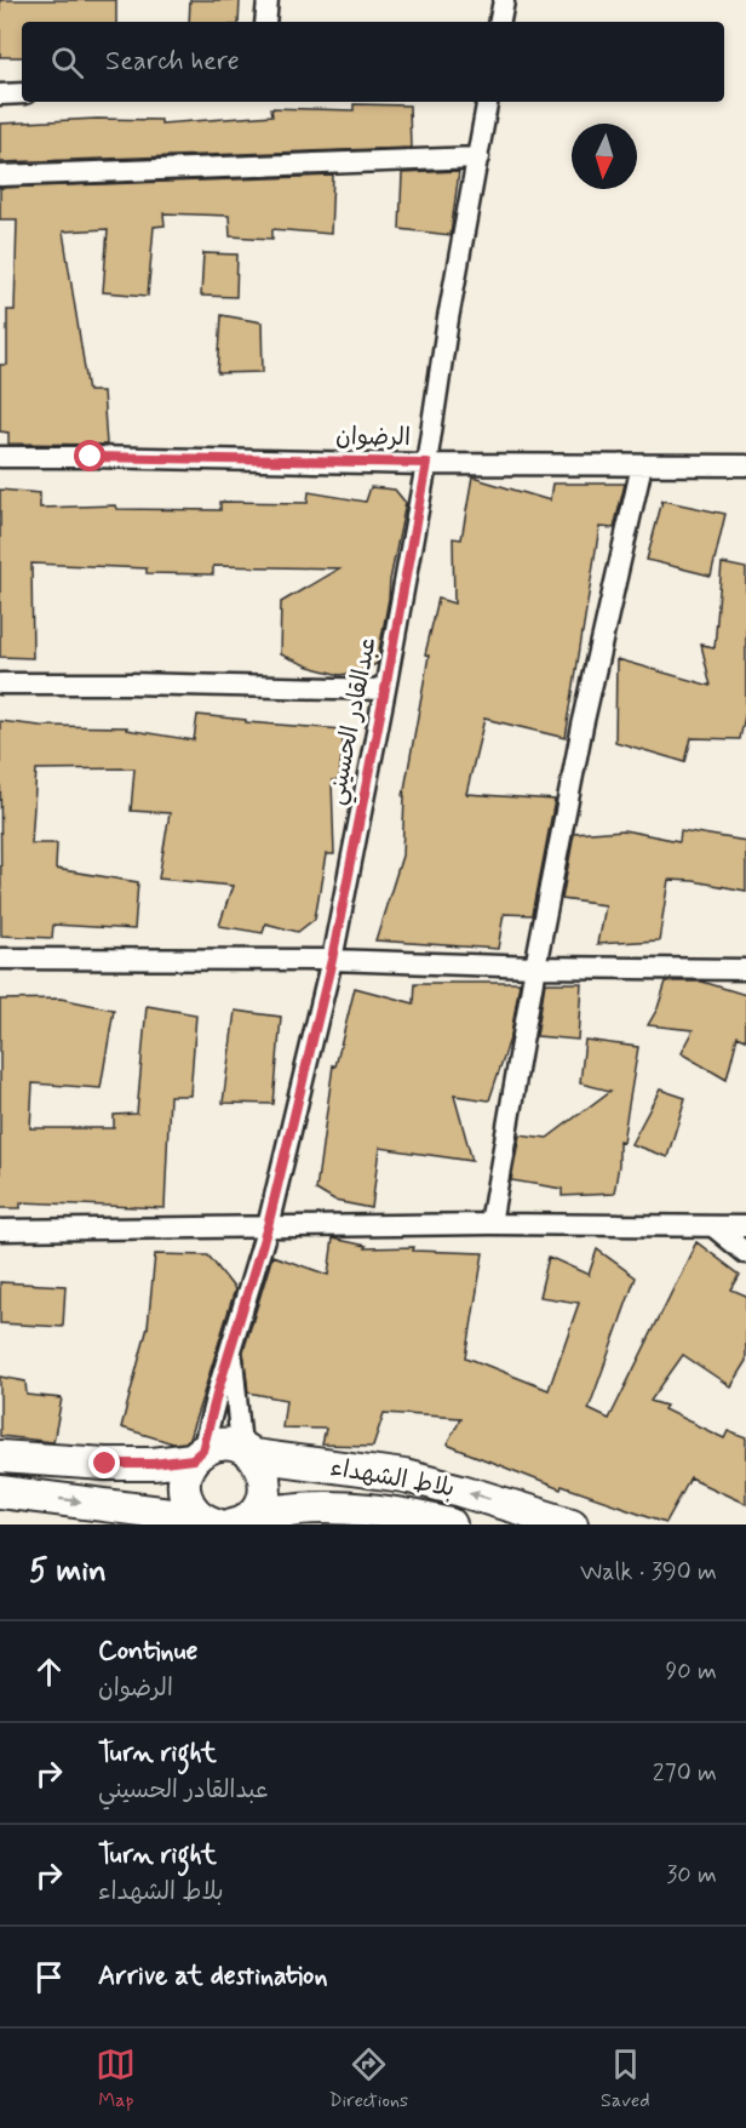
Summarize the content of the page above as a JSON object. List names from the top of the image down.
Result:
{
  "streets": {
    "main road": ["بلاط الشهداء"],
    "street": ["الرضوان", "عبدالقادر الحسيني"]
  },
  "crossings": [
    ["الرضوان", "عبدالقادر الحسيني"],
    ["عبدالقادر الحسيني", "بلاط الشهداء"]
  ],
  "north": "bottom",
  "page": {
    "search": "Search here",
    "heading": ["5 min", "Walk · 390 m"],
    "list": [
      ["Continue", "الرضوان", "90 m"],
      ["Turn right", "عبدالقادر الحسيني", "270 m"],
      ["Turn right", "بلاط الشهداء", "30 m"],
      "Arrive at destination"
    ],
    "nav": ["Map", "Directions", "Saved"]
  }
}
